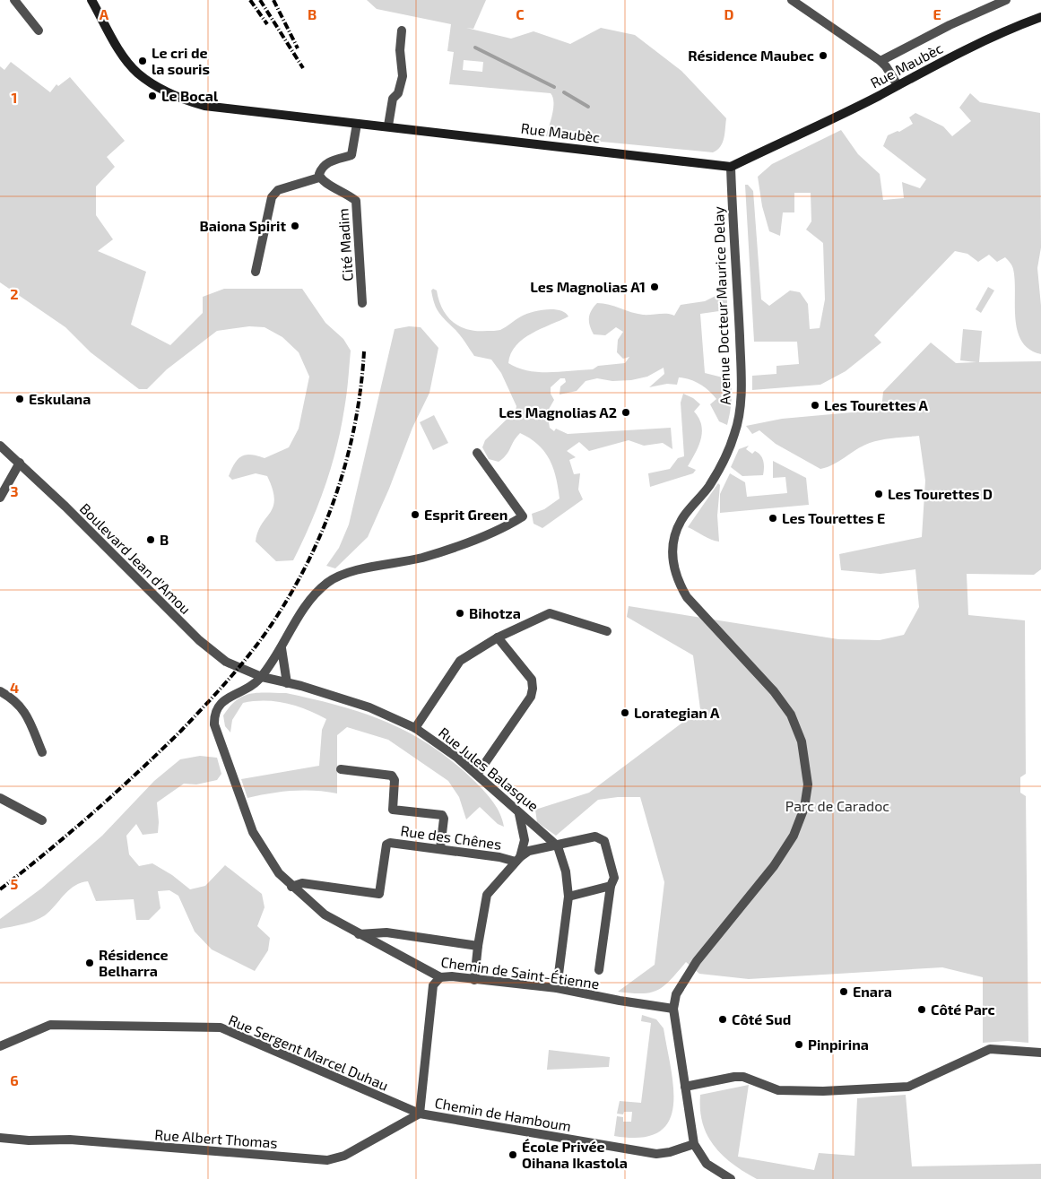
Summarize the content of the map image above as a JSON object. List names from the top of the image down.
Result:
{
  "streets": {
    "main road": ["Rue Maubèc"],
    "street": [
      "Cité Madim",
      "Avenue Docteur Maurice Delay",
      "Boulevard Jean d'Amou",
      "Rue Jules Balasque",
      "Rue des Chênes",
      "Chemin de Saint-Étienne",
      "Rue Sergent Marcel Duhau",
      "Chemin de Hamboum",
      "Rue Albert Thomas"
    ]
  },
  "crossings": [
    ["Rue Maubèc", "Avenue Docteur Maurice Delay"],
    ["Avenue Docteur Maurice Delay", "Chemin de Saint-Étienne"],
    ["Avenue Docteur Maurice Delay", "Chemin de Hamboum"],
    ["Boulevard Jean d'Amou", "Rue Jules Balasque"],
    ["Boulevard Jean d'Amou", "Chemin de Saint-Étienne"],
    ["Rue Jules Balasque", "Chemin de Saint-Étienne"],
    ["Rue des Chênes", "Chemin de Saint-Étienne"],
    ["Chemin de Saint-Étienne", "Chemin de Hamboum"],
    ["Rue Sergent Marcel Duhau", "Chemin de Hamboum"],
    ["Rue Sergent Marcel Duhau", "Rue Albert Thomas"],
    ["Chemin de Hamboum", "Rue Albert Thomas"]
  ],
  "parks": ["Parc de Caradoc"],
  "places": [
    "Résidence Maubec",
    "Le cri de la souris",
    "Le Bocal",
    "Baiona Spirit",
    "Les Magnolias A1",
    "Eskulana",
    "Les Tourettes A",
    "Les Magnolias A2",
    "Les Tourettes D",
    "Esprit Green",
    "Les Tourettes E",
    "B",
    "Bihotza",
    "Lorategian A",
    "Résidence Belharra",
    "Enara",
    "Côté Parc",
    "Côté Sud",
    "Pinpirina",
    "École Privée Oihana Ikastola"
  ],
  "grid": {
    "columns": [
      "A",
      "B",
      "C",
      "D",
      "E"
    ],
    "rows": [
      "1",
      "2",
      "3",
      "4",
      "5",
      "6"
    ]
  }
}
